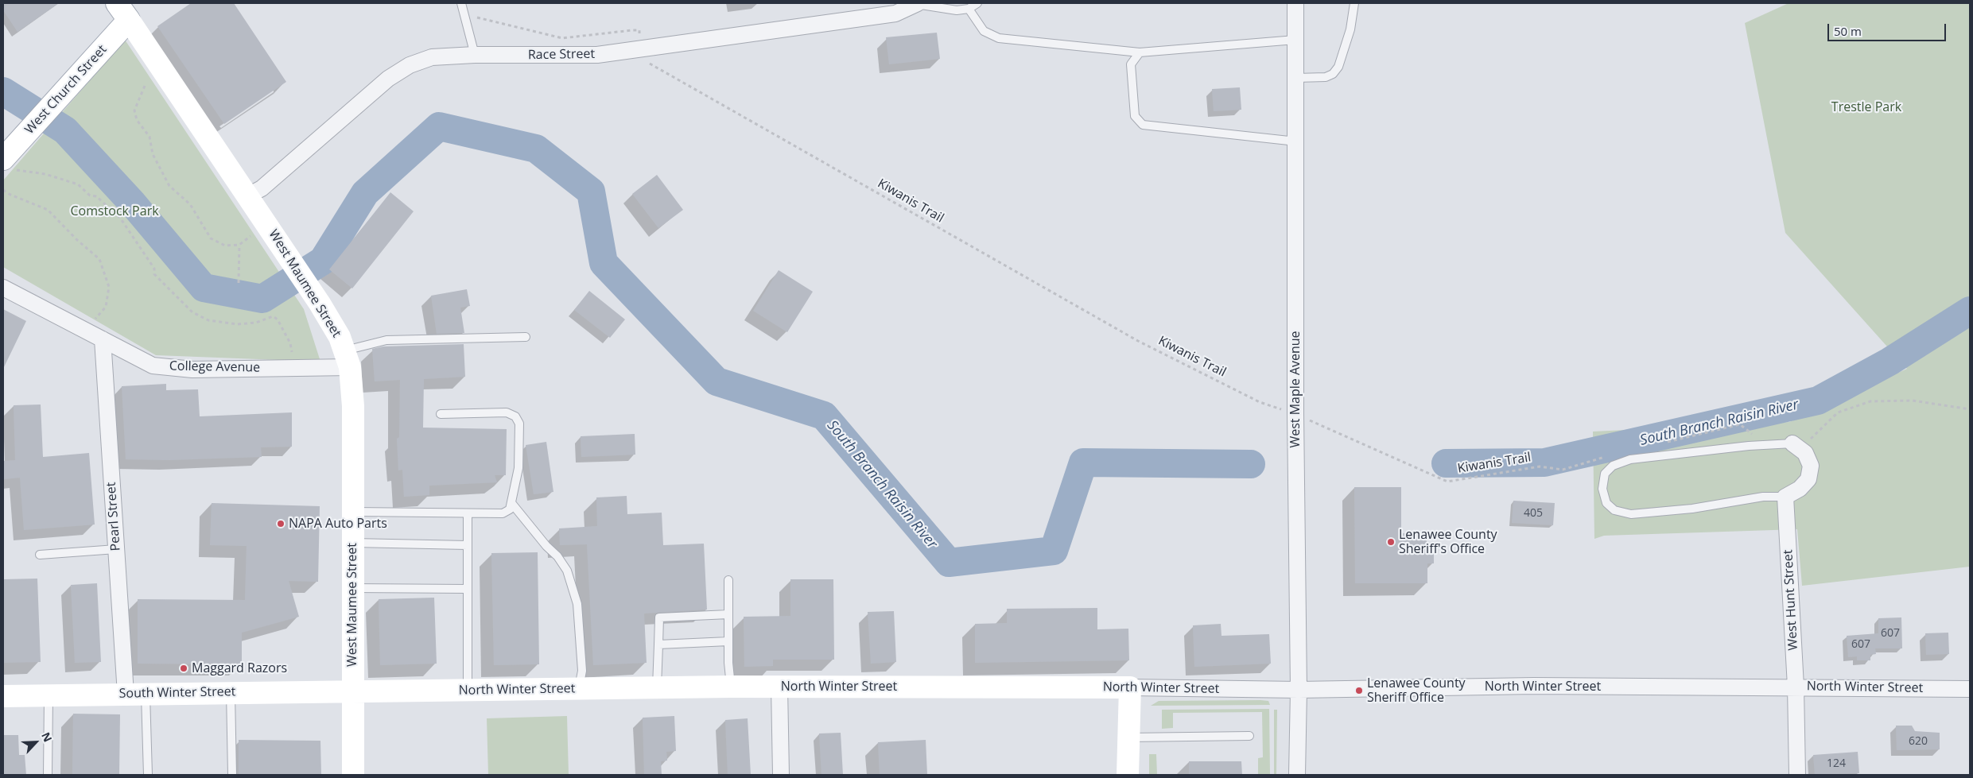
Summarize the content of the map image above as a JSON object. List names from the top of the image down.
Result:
{
  "streets": {
    "street": [
      "Race Street",
      "West Church Street",
      "West Maumee Street",
      "College Avenue",
      "West Maple Avenue",
      "Pearl Street",
      "West Hunt Street",
      "North Winter Street",
      "South Winter Street"
    ],
    "path": ["Kiwanis Trail"]
  },
  "crossings": [
    ["Race Street", "Kiwanis Trail"],
    ["Race Street", "West Maumee Street"],
    ["West Church Street", "West Maumee Street"],
    ["Kiwanis Trail", "West Maple Avenue"],
    ["West Maumee Street", "College Avenue"],
    ["West Maumee Street", "North Winter Street"],
    ["West Maumee Street", "South Winter Street"],
    ["College Avenue", "Pearl Street"],
    ["West Maple Avenue", "North Winter Street"],
    ["Pearl Street", "South Winter Street"],
    ["West Hunt Street", "North Winter Street"],
    ["North Winter Street", "South Winter Street"]
  ],
  "water": ["South Branch Raisin River"],
  "parks": ["Trestle Park", "Comstock Park"],
  "places": [
    "NAPA Auto Parts",
    "Lenawee County Sheriff's Office",
    "Maggard Razors",
    "Lenawee County Sheriff Office"
  ],
  "house_numbers": [
    "405",
    "607",
    "607",
    "620",
    "124"
  ],
  "scale_bar": "50 m",
  "north": "top right"
}
